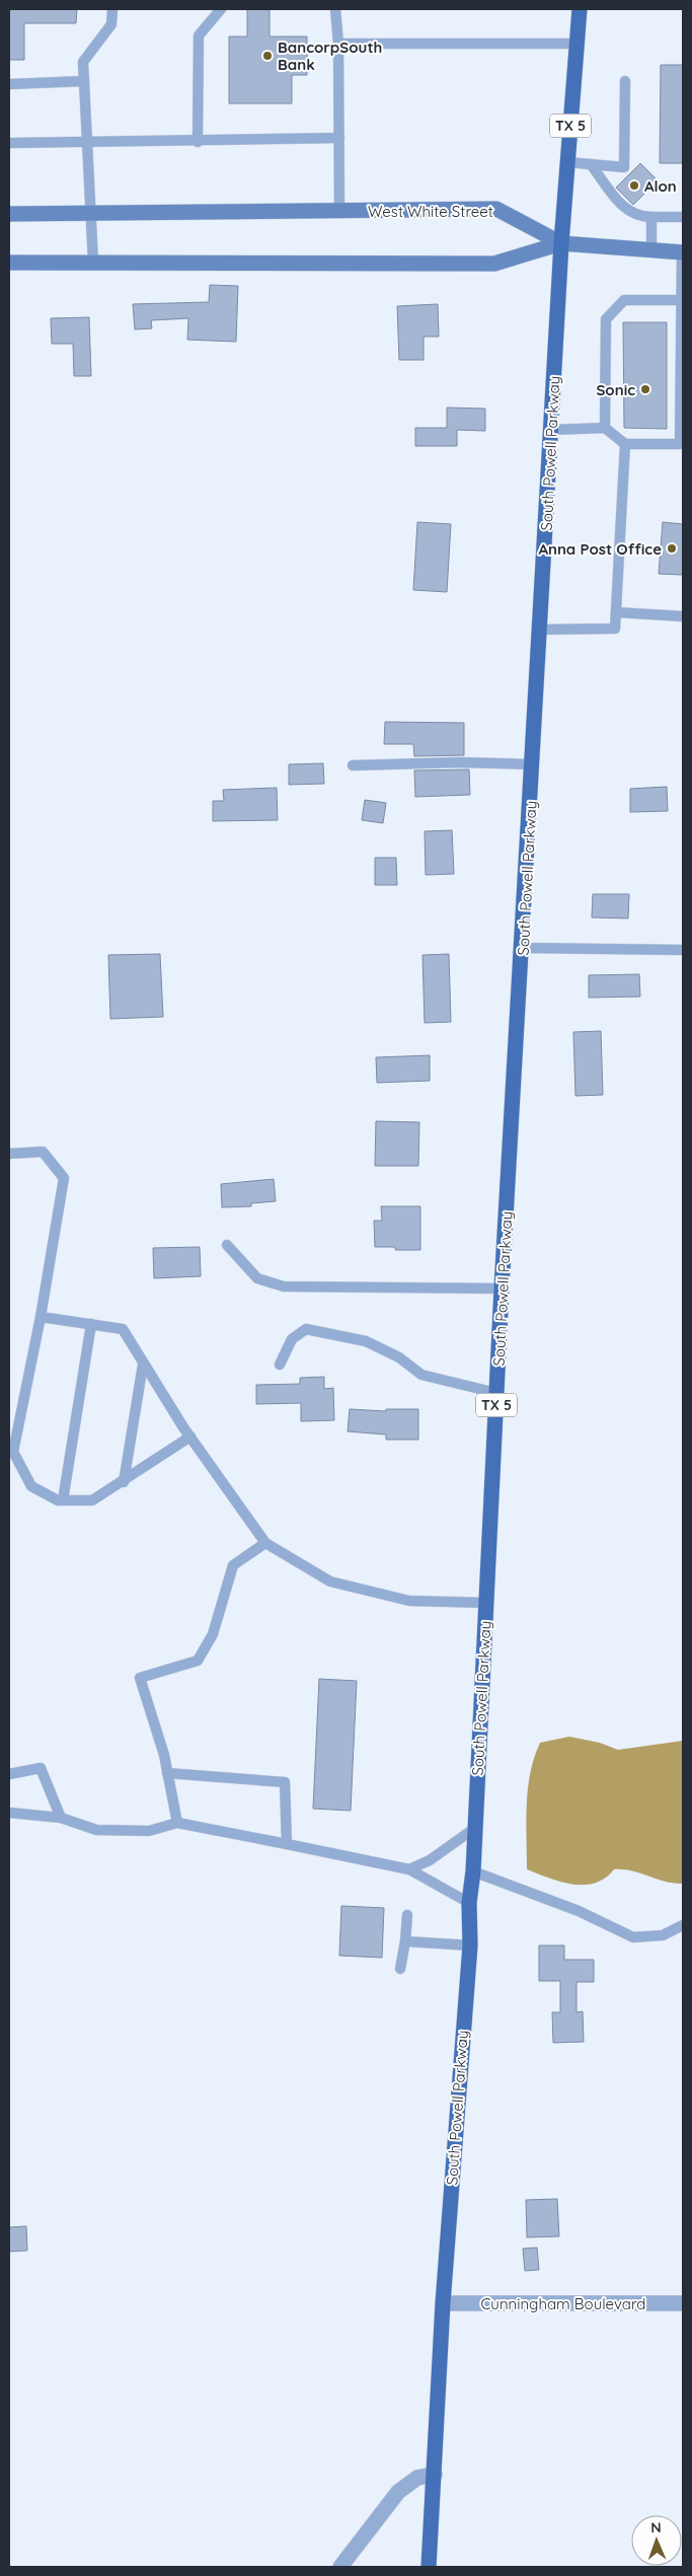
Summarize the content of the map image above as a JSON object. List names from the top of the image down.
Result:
{
  "streets": {
    "main road": ["TX 5", "West White Street", "South Powell Parkway"],
    "street": ["Cunningham Boulevard"]
  },
  "crossings": [
    ["West White Street", "South Powell Parkway"],
    ["South Powell Parkway", "Cunningham Boulevard"]
  ],
  "places": [
    "BancorpSouth Bank",
    "Alon",
    "Sonic",
    "Anna Post Office"
  ],
  "north": "top"
}
